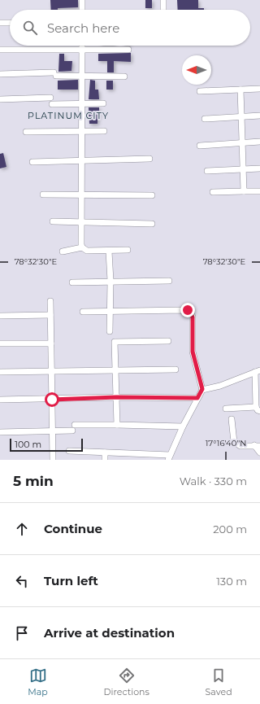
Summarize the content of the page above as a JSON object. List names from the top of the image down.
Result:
{
  "districts": ["PLATINUM CITY"],
  "scale_bar": "100 m",
  "north": "left",
  "page": {
    "search": "Search here",
    "scale": "100 m",
    "heading": ["5 min", "Walk · 330 m"],
    "list": [
      ["Continue", "200 m"],
      ["Turn left", "130 m"],
      "Arrive at destination"
    ],
    "nav": ["Map", "Directions", "Saved"]
  },
  "coordinates": ["78°32'30\"E", "17°16'40\"N"]
}
